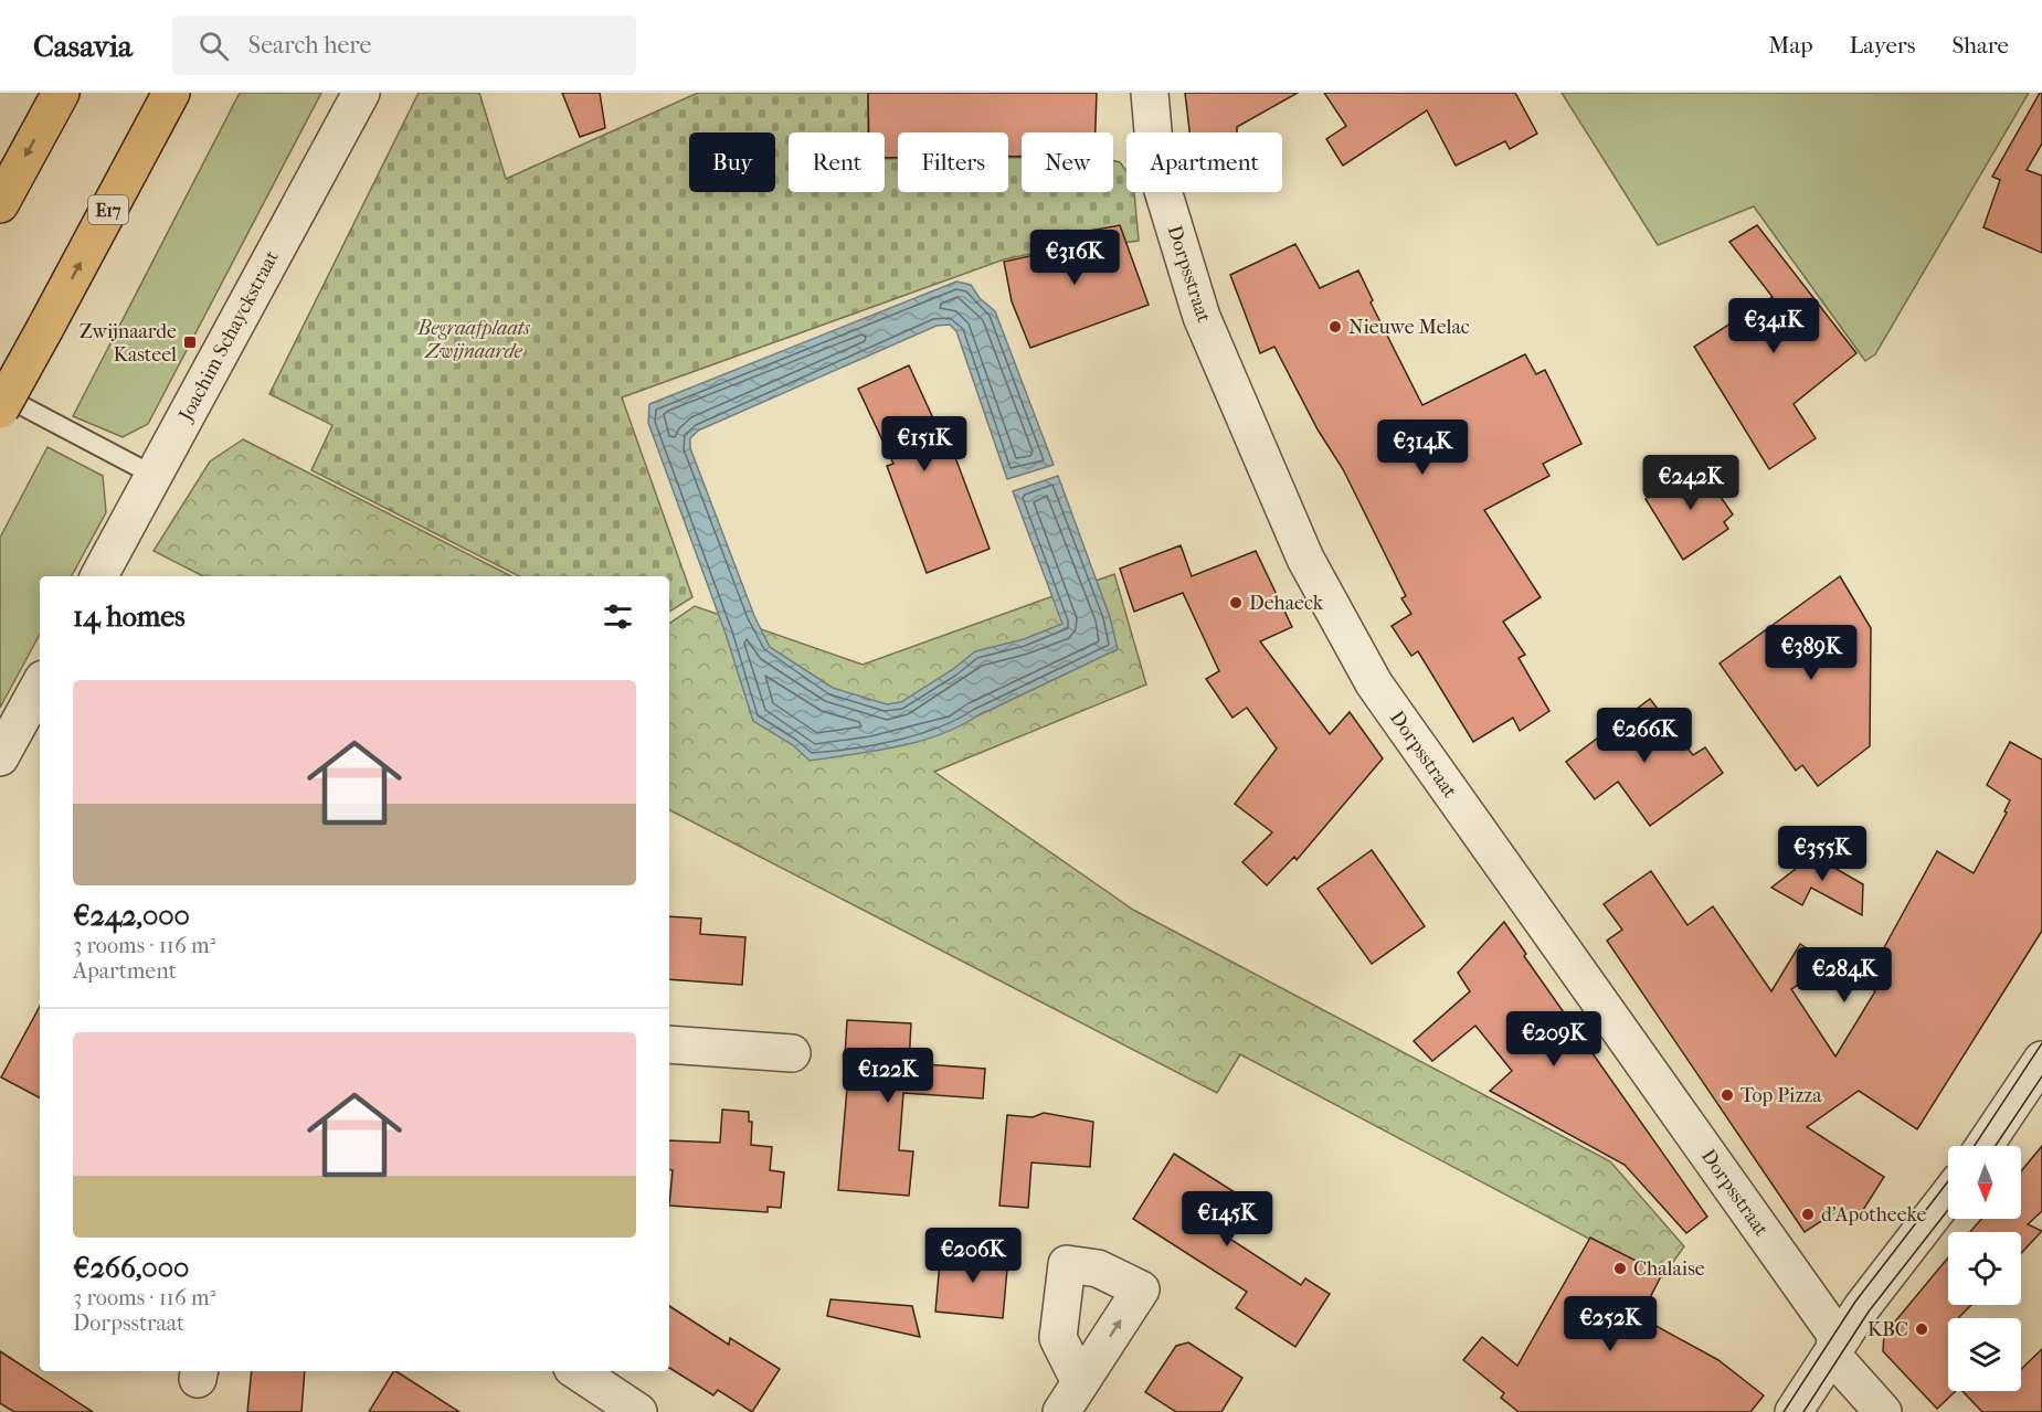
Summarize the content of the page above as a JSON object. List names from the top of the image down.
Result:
{
  "streets": {
    "highway": ["E17"],
    "street": ["Dorpsstraat", "Joachim Schayckstraat"]
  },
  "parks": ["Begraafplaats Zwijnaarde"],
  "places": {
    "other": [
      "Nieuwe Melac",
      "Dehaeck",
      "Top Pizza",
      "d'Apotheeke",
      "Chalaise",
      "KBC"
    ],
    "transit": ["Zwijnaarde Kasteel"]
  },
  "north": "bottom",
  "page": {
    "header": "Casavia",
    "search": "Search here",
    "nav": ["Map", "Layers", "Share"],
    "chip": [
      "Buy",
      "Rent",
      "Filters",
      "New",
      "Apartment"
    ],
    "price": [
      "€316K",
      "€341K",
      "€151K",
      "€314K",
      "€242K",
      "€389K",
      "€266K",
      "€355K",
      "€284K",
      "€209K",
      "€122K",
      "€145K",
      "€206K",
      "€252K"
    ],
    "heading": "14 homes",
    "list": [
      {
        "name": "€242,000",
        "note": "3 rooms · 116 m² · Apartment"
      },
      {
        "name": "€266,000",
        "note": "3 rooms · 116 m² · Dorpsstraat"
      }
    ]
  }
}
